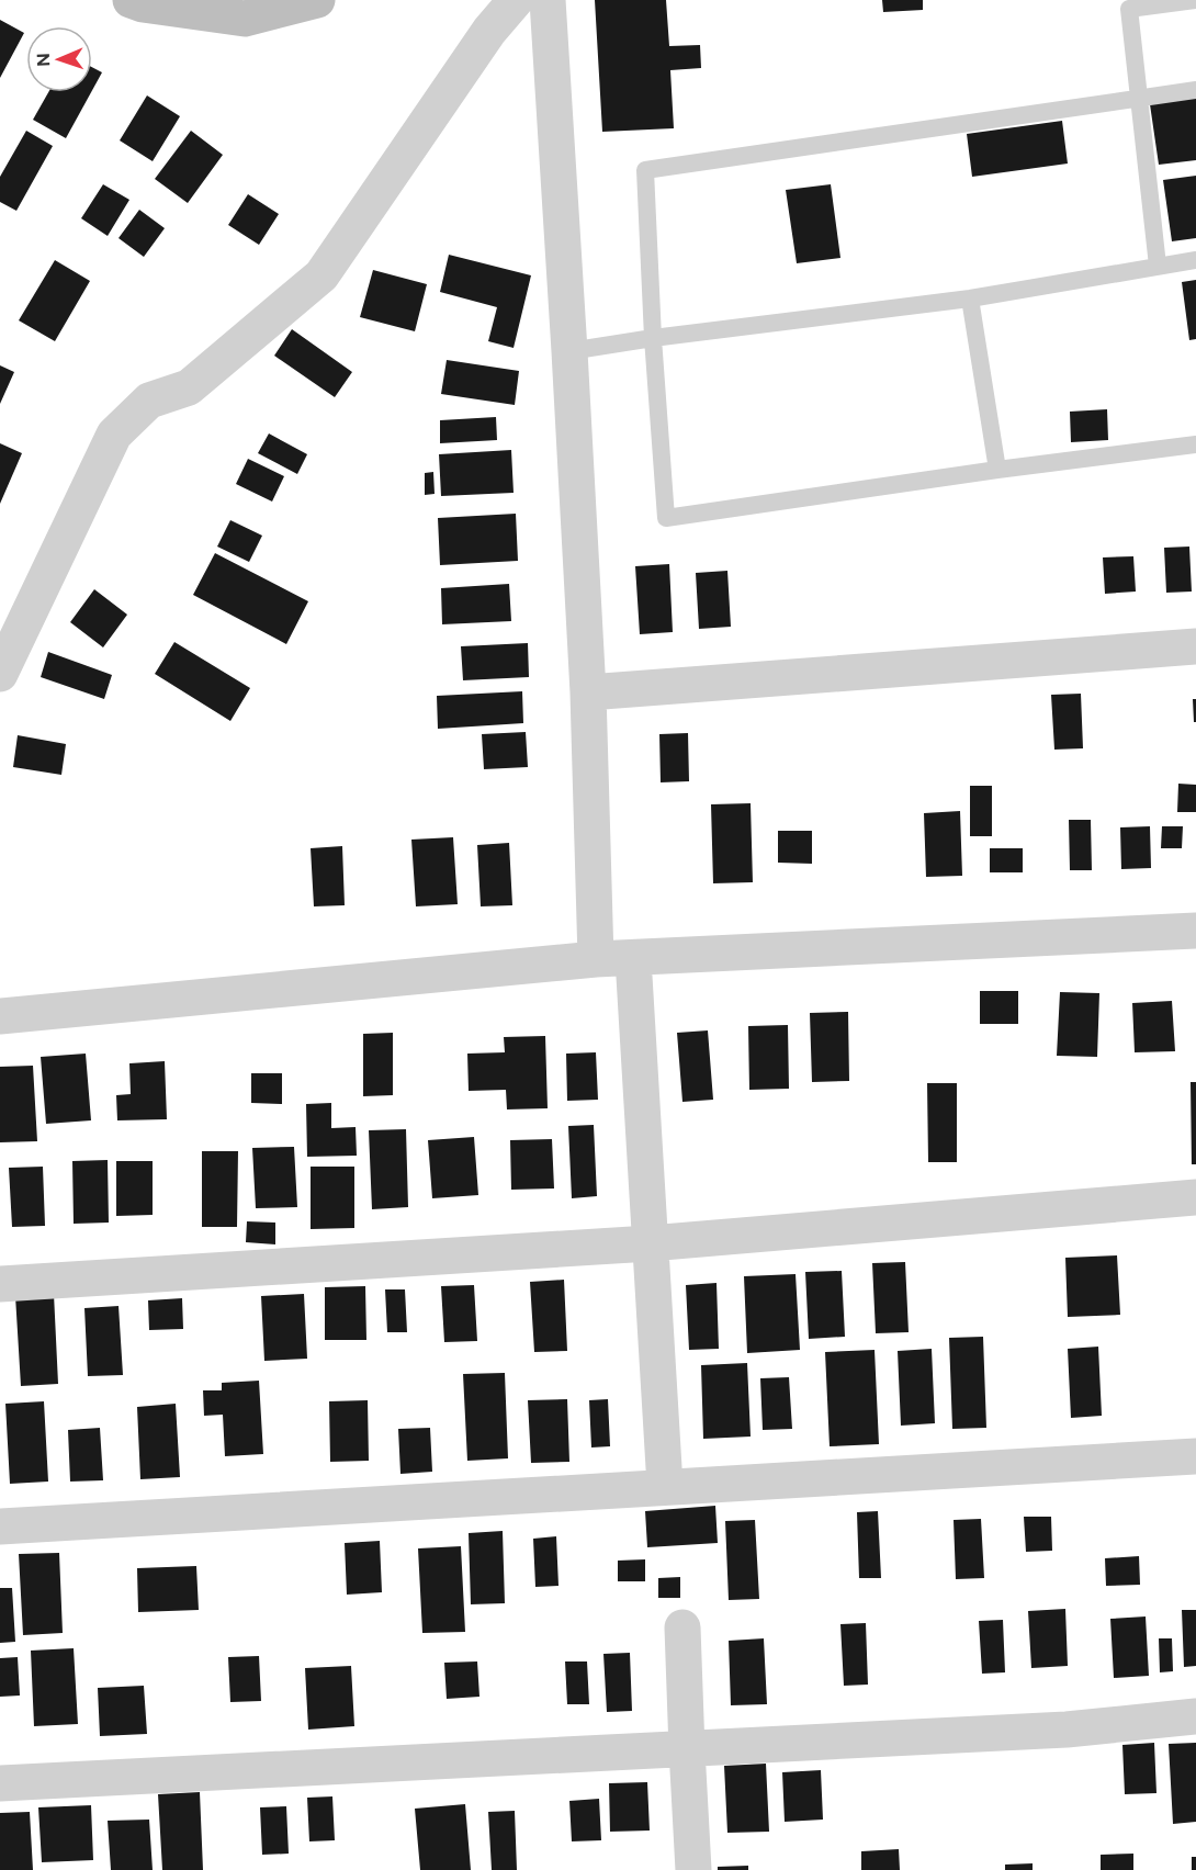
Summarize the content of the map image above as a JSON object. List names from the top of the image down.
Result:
{
  "north": "left"
}
